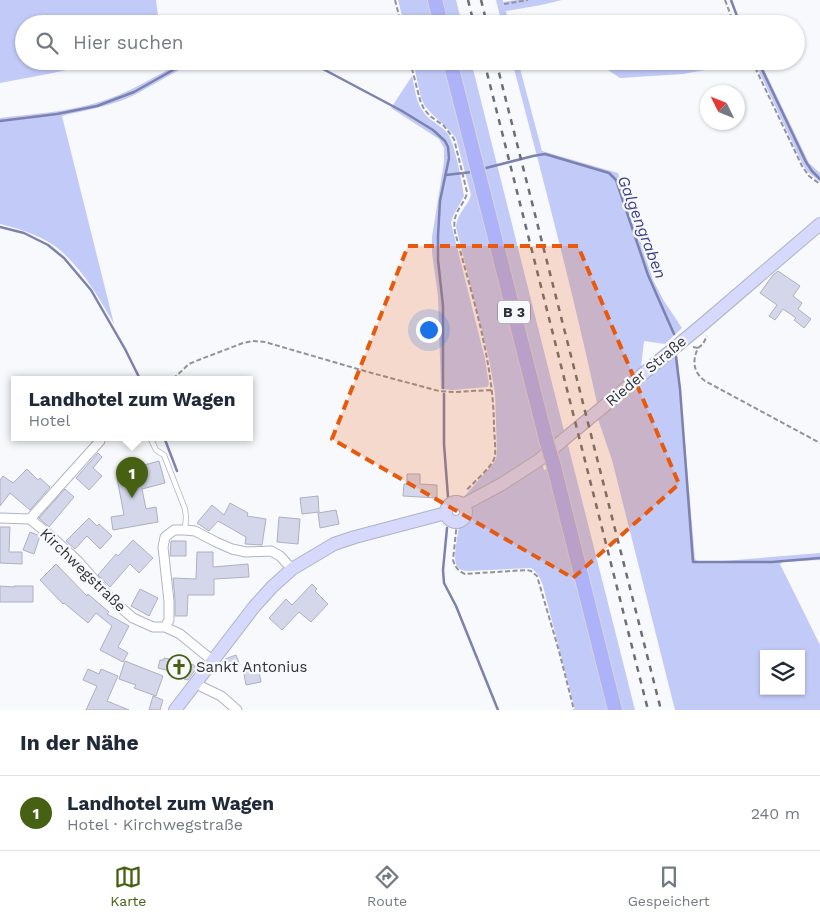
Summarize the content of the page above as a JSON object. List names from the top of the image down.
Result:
{
  "streets": {
    "main road": ["B 3"],
    "street": ["Rieder Straße", "Kirchwegstraße"]
  },
  "crossings": [
    ["Rieder Straße", "Kirchwegstraße"]
  ],
  "water": ["Galgengraben"],
  "places": {
    "church": ["Sankt Antonius"]
  },
  "north": "top left",
  "page": {
    "search": "Hier suchen",
    "popup": ["Landhotel zum Wagen", "Hotel"],
    "pins": "1",
    "heading": "In der Nähe",
    "list": [
      {
        "mark": "1",
        "name": "Landhotel zum Wagen",
        "note": "Hotel · Kirchwegstraße",
        "value": "240 m"
      }
    ],
    "nav": ["Karte", "Route", "Gespeichert"]
  }
}
